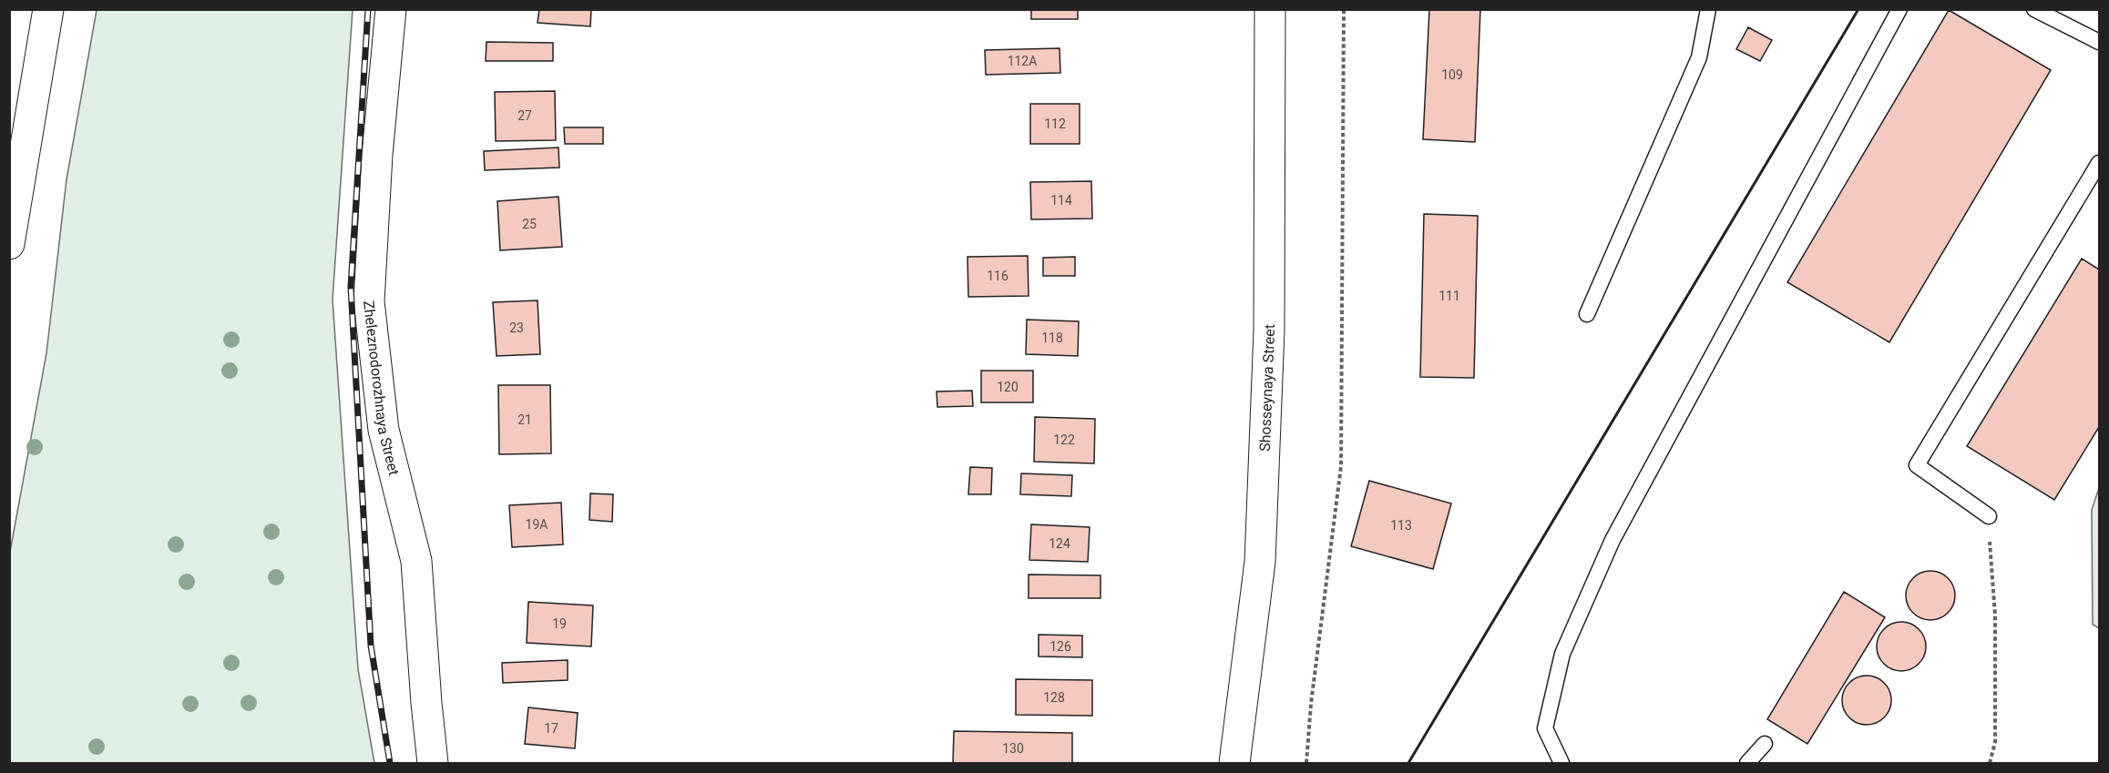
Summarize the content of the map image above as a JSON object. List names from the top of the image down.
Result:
{
  "streets": {
    "street": ["Shosseynaya Street", "Zheleznodorozhnaya Street"]
  },
  "house_numbers": [
    "112А",
    "109",
    "27",
    "112",
    "114",
    "25",
    "116",
    "111",
    "23",
    "118",
    "120",
    "21",
    "122",
    "19А",
    "113",
    "124",
    "19",
    "126",
    "128",
    "17",
    "130"
  ]
}
